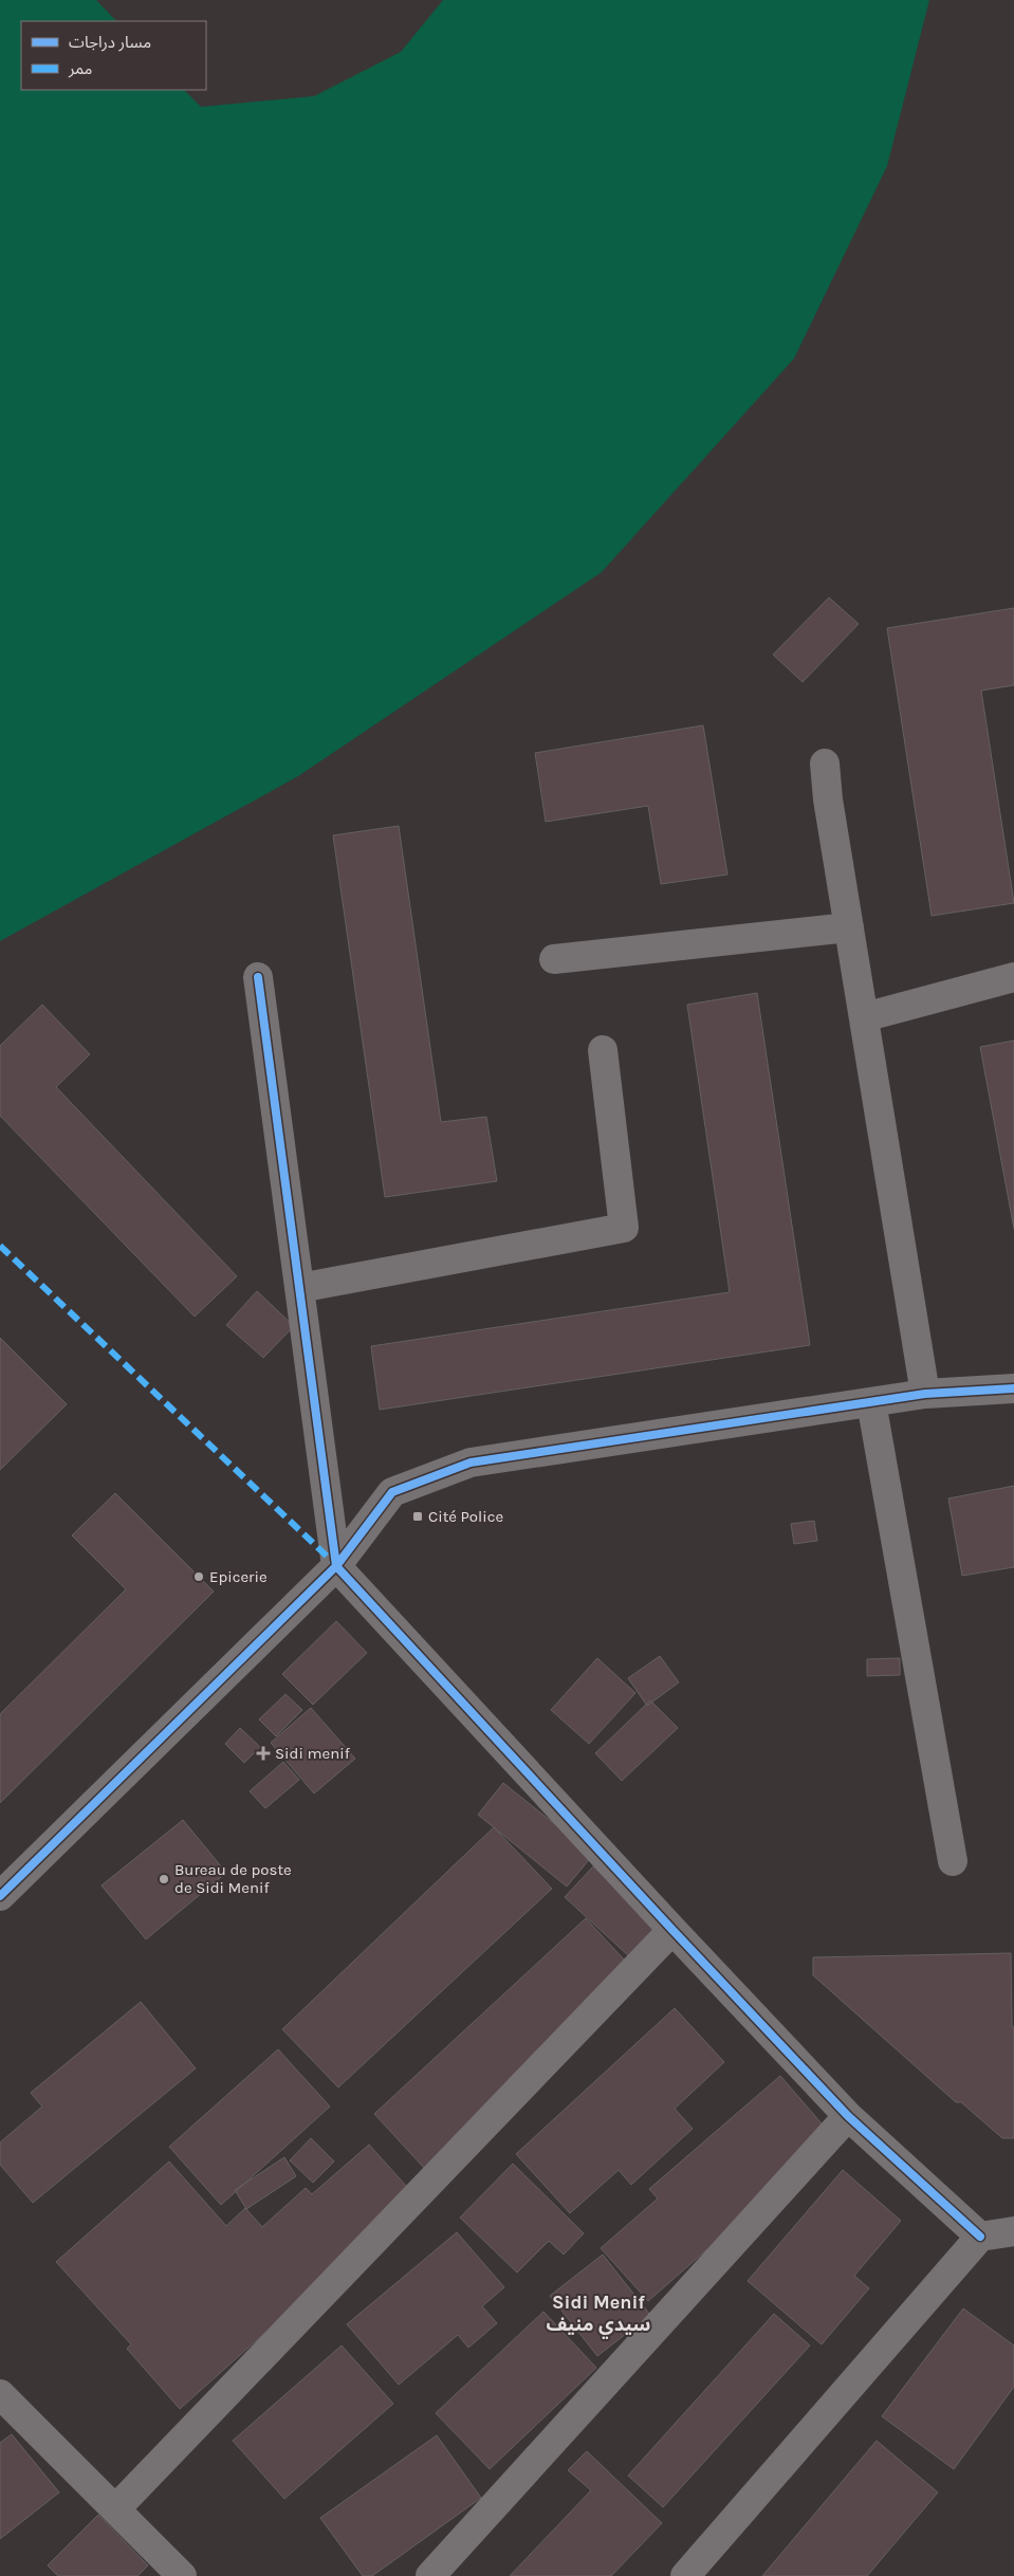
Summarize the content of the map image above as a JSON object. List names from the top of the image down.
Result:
{
  "districts": ["Sidi Menif سيدي منيف"],
  "places": {
    "transit": ["Cité Police"],
    "other": ["Epicerie", "Bureau de poste de Sidi Menif"],
    "health": ["Sidi menif"]
  },
  "legend": ["مسار دراجات", "ممر"]
}
